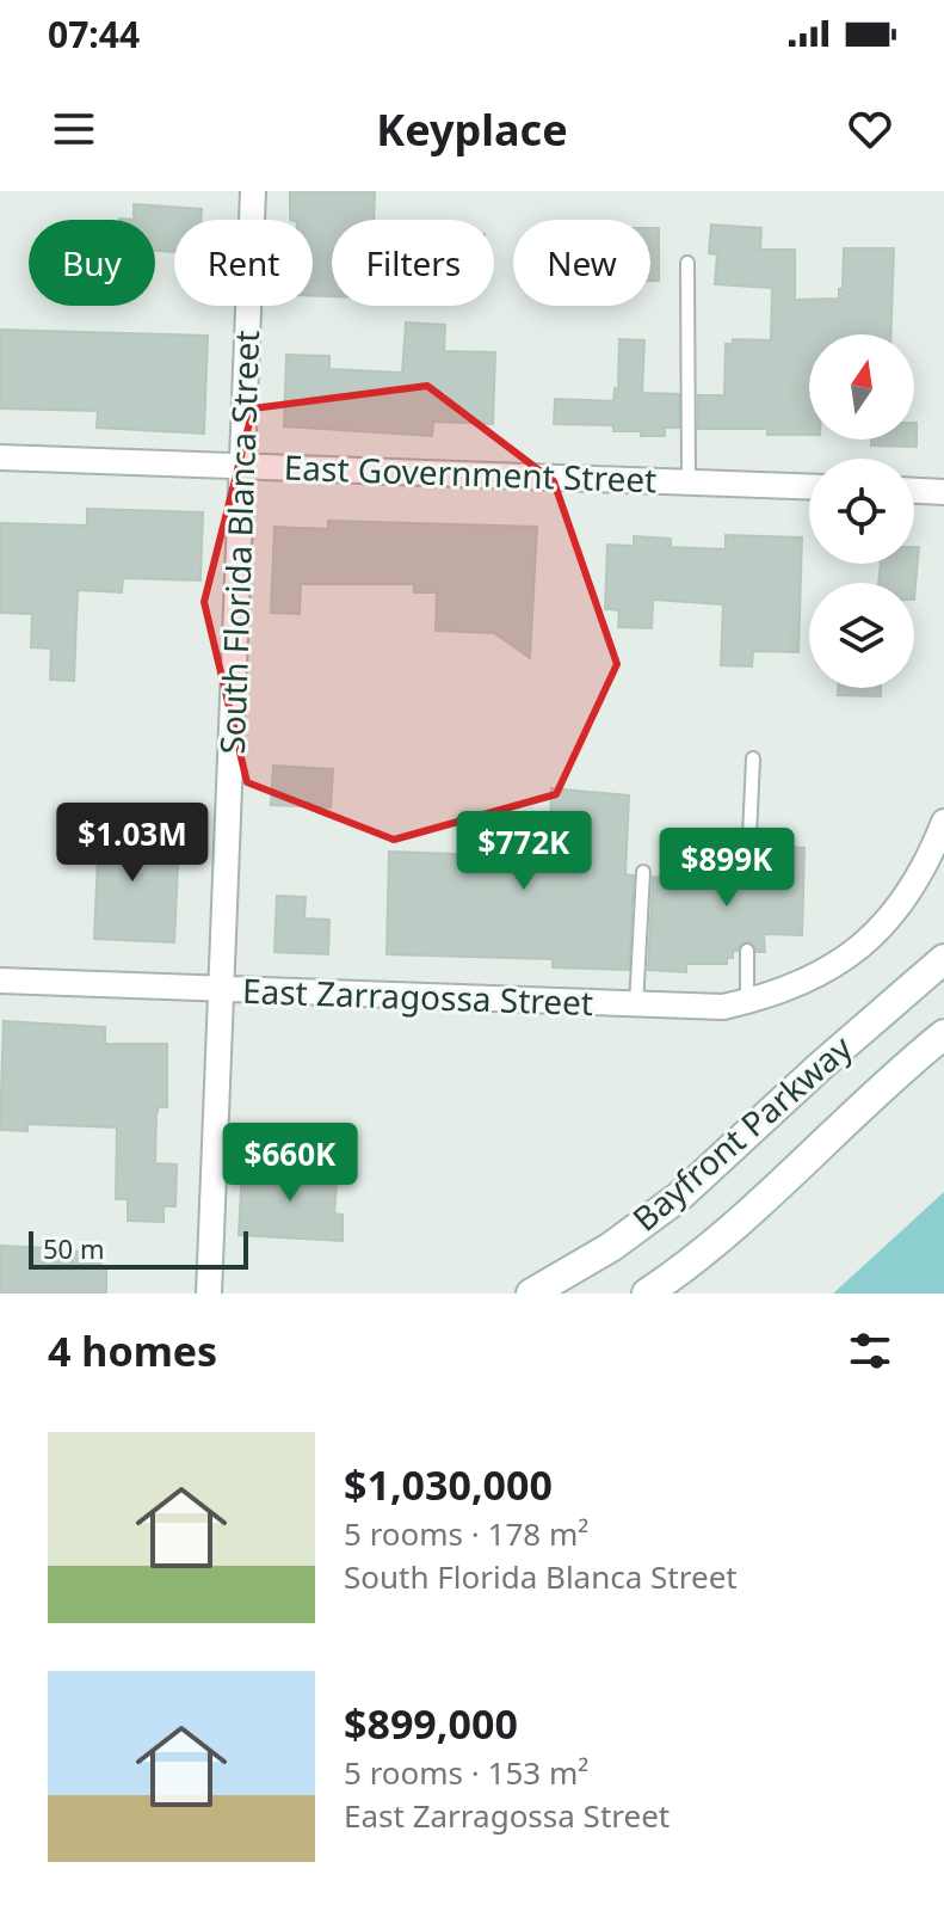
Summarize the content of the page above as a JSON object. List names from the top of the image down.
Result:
{
  "streets": {
    "main road": ["Bayfront Parkway"],
    "street": ["East Government Street", "South Florida Blanca Street", "East Zarragossa Street"]
  },
  "crossings": [
    ["East Government Street", "South Florida Blanca Street"],
    ["South Florida Blanca Street", "East Zarragossa Street"]
  ],
  "scale_bar": "50 m",
  "north": "top",
  "page": {
    "status": "07:44",
    "header": "Keyplace",
    "chip": [
      "Buy",
      "Rent",
      "Filters",
      "New"
    ],
    "price": [
      "$1.03M",
      "$772K",
      "$899K",
      "$660K"
    ],
    "scale": "50 m",
    "heading": "4 homes",
    "list": [
      {
        "name": "$1,030,000",
        "note": "5 rooms · 178 m² · South Florida Blanca Street"
      },
      {
        "name": "$899,000",
        "note": "5 rooms · 153 m² · East Zarragossa Street"
      }
    ]
  }
}
